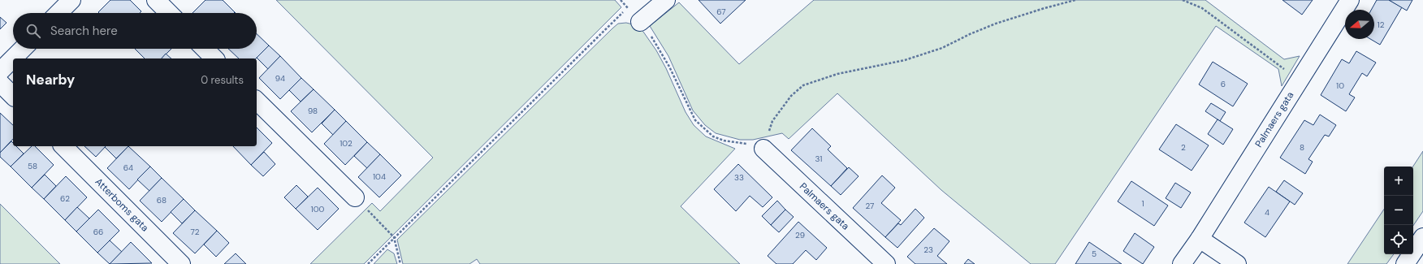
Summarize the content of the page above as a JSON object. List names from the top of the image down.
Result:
{
  "streets": {
    "street": ["Palmaers gata", "Atterboms gata"]
  },
  "house_numbers": [
    "67",
    "12",
    "94",
    "6",
    "10",
    "98",
    "102",
    "2",
    "8",
    "31",
    "58",
    "64",
    "104",
    "33",
    "62",
    "68",
    "1",
    "27",
    "100",
    "4",
    "66",
    "72",
    "29",
    "23",
    "5"
  ],
  "north": "left",
  "page": {
    "search": "Search here",
    "heading": ["Nearby", "0 results"],
    "map_buttons": ["+", "−"]
  }
}
